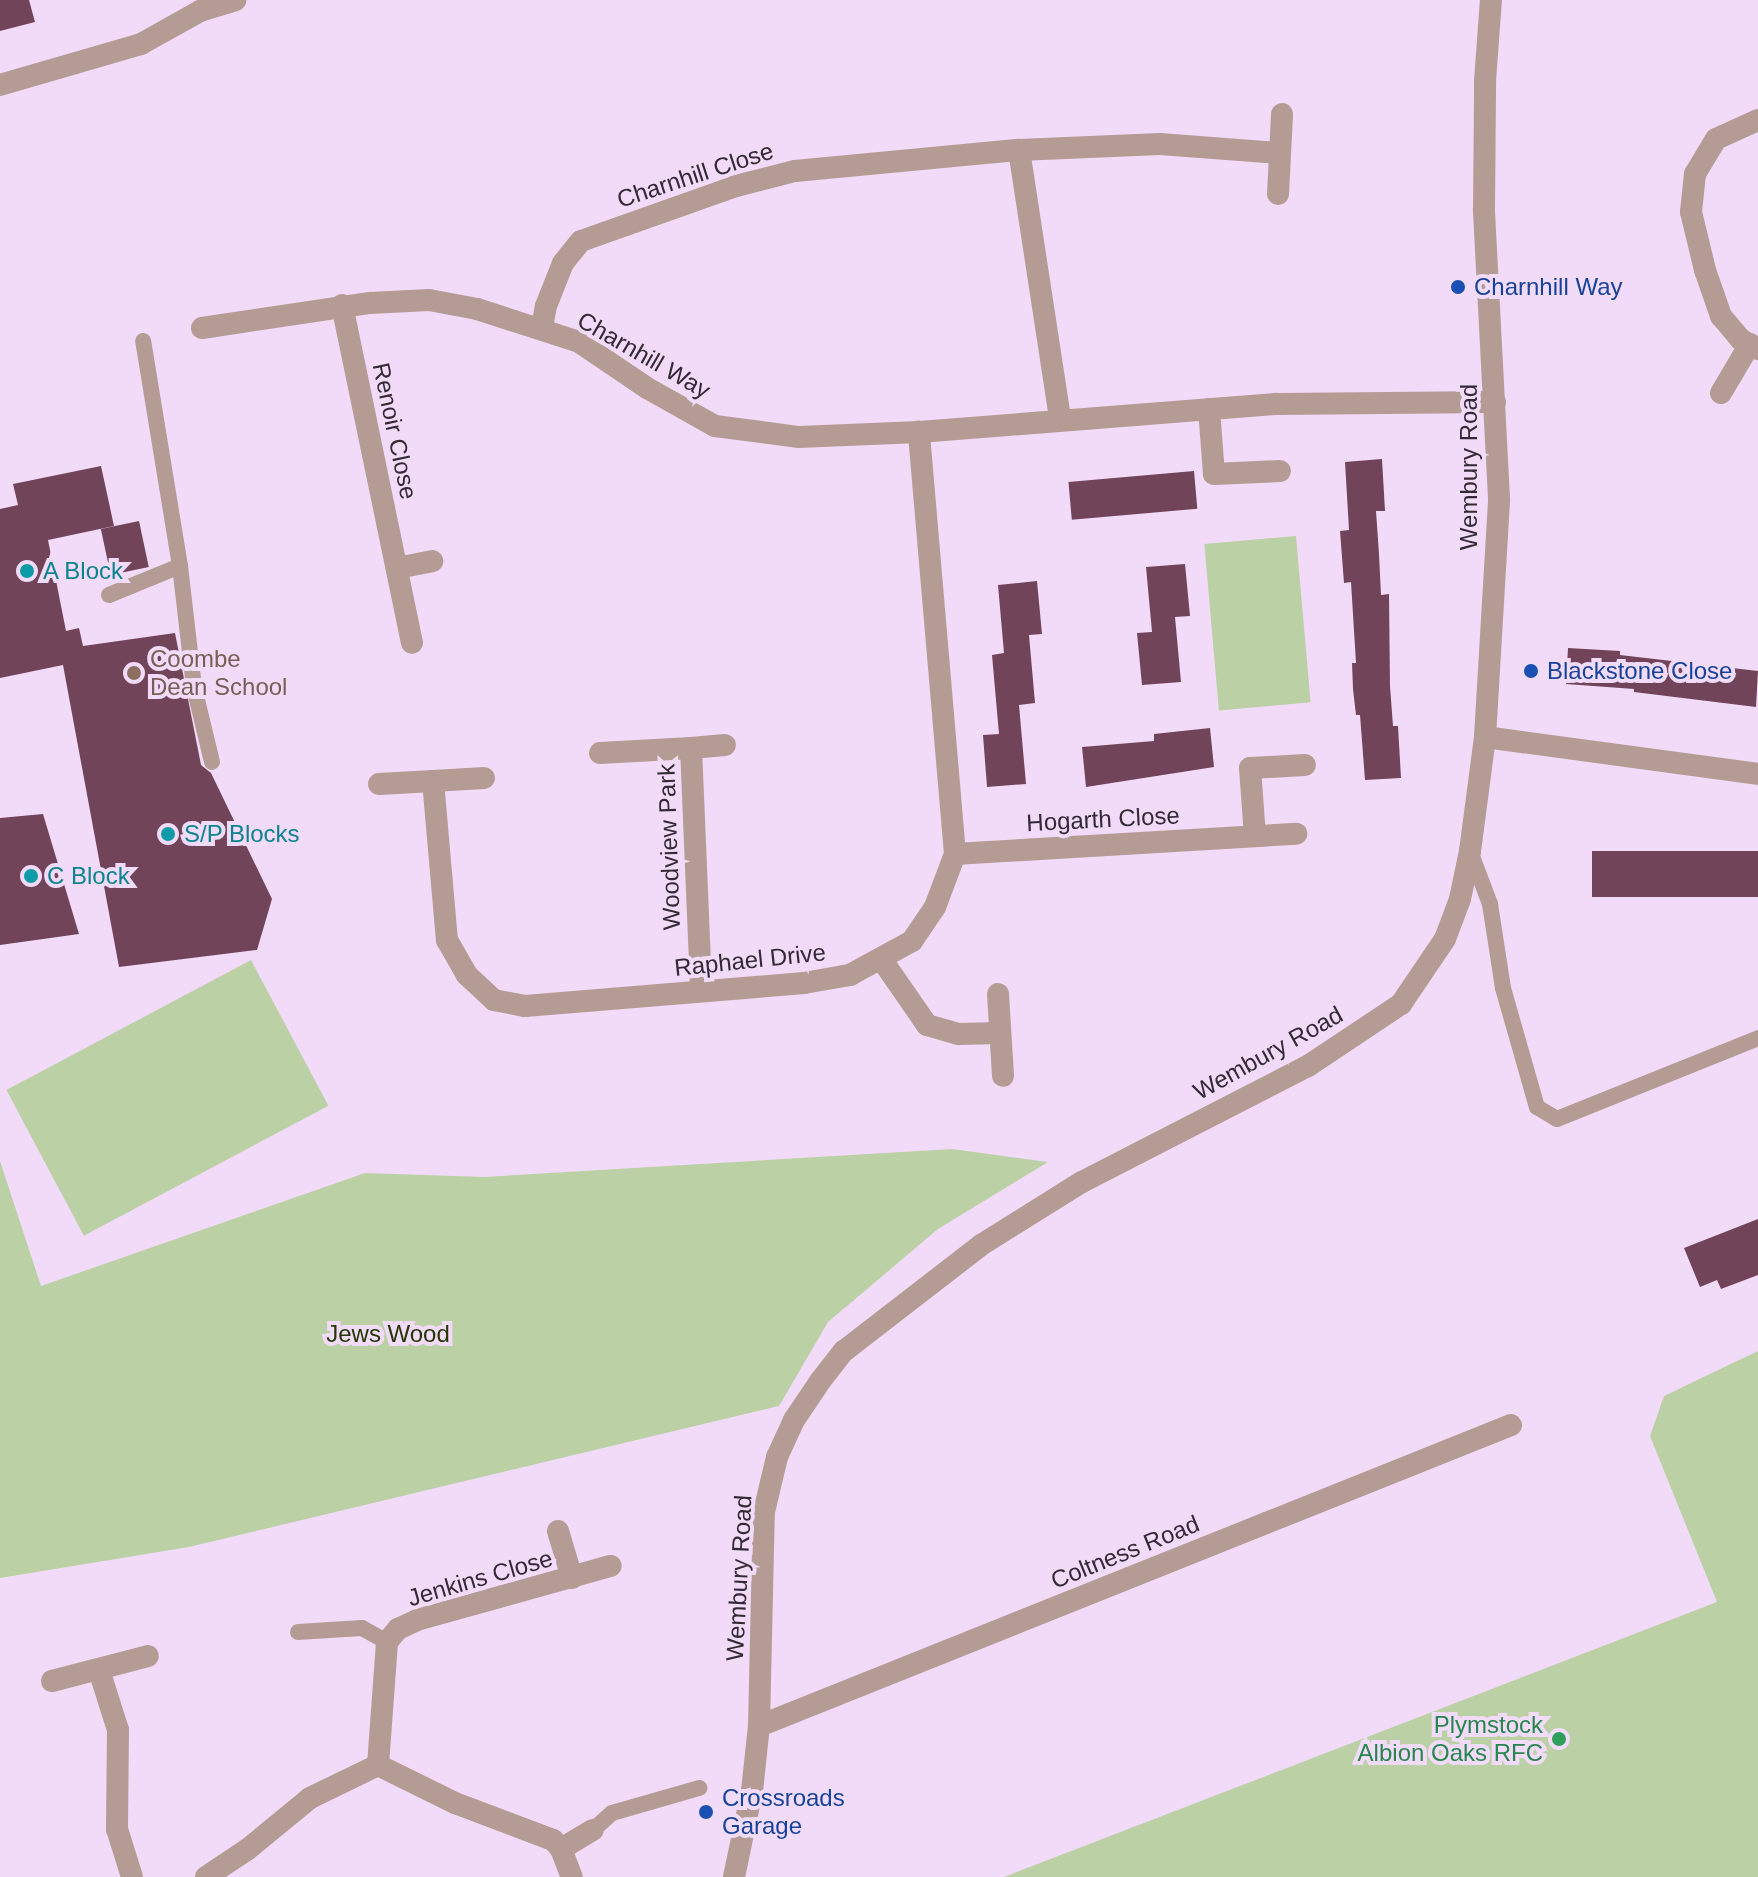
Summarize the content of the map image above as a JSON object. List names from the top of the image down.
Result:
{
  "streets": {
    "street": [
      "Charnhill Close",
      "Charnhill Way",
      "Renoir Close",
      "Wembury Road",
      "Hogarth Close",
      "Woodview Park",
      "Raphael Drive",
      "Coltness Road",
      "Jenkins Close"
    ]
  },
  "crossings": [
    ["Charnhill Close", "Charnhill Way"],
    ["Charnhill Way", "Renoir Close"],
    ["Charnhill Way", "Wembury Road"],
    ["Charnhill Way", "Raphael Drive"],
    ["Wembury Road", "Coltness Road"],
    ["Hogarth Close", "Raphael Drive"],
    ["Woodview Park", "Raphael Drive"]
  ],
  "parks": ["Jews Wood"],
  "places": [
    "Charnhill Way",
    "A Block",
    "Blackstone Close",
    "Coombe Dean School",
    "S/P Blocks",
    "C Block",
    "Plymstock Albion Oaks RFC",
    "Crossroads Garage"
  ]
}
